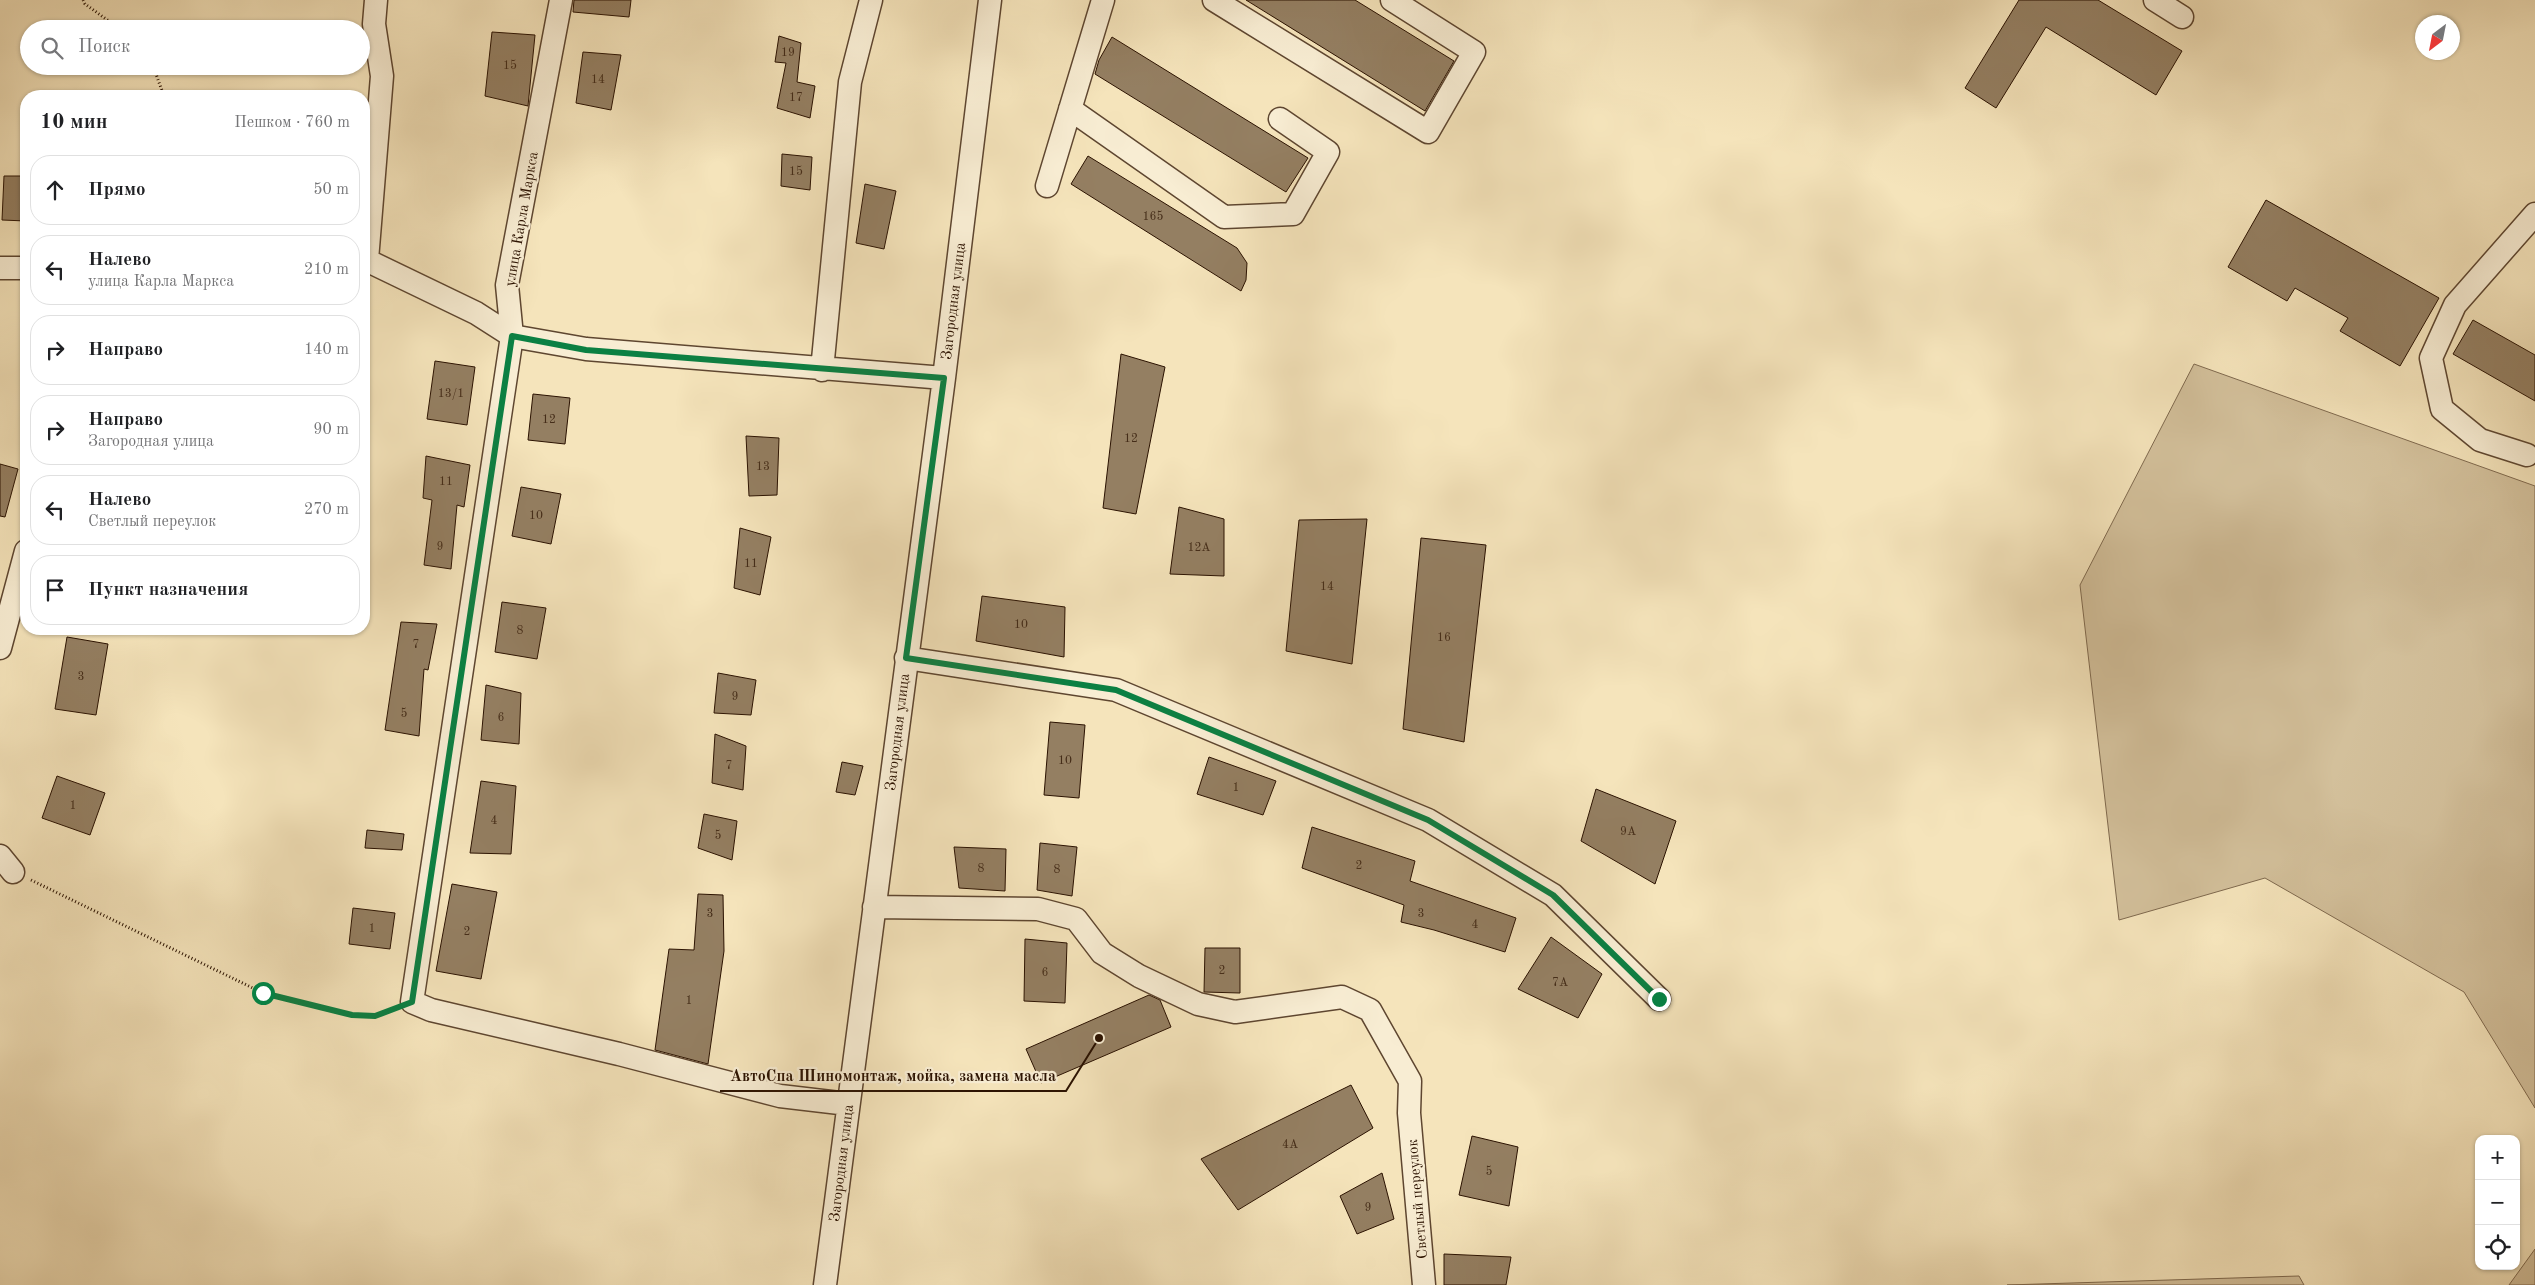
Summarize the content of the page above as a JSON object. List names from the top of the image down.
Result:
{
  "streets": {
    "street": ["улица Карла Маркса", "Загородная улица", "Светлый переулок"]
  },
  "crossings": [
    ["Загородная улица", "Светлый переулок"]
  ],
  "places": ["АвтоСпа Шиномонтаж, мойка, замена масла"],
  "house_numbers": [
    "19",
    "15",
    "14",
    "17",
    "15",
    "165",
    "13/1",
    "12",
    "12",
    "13",
    "11",
    "10",
    "9",
    "12А",
    "11",
    "14",
    "10",
    "8",
    "16",
    "7",
    "3",
    "9",
    "5",
    "6",
    "10",
    "7",
    "1",
    "1",
    "4",
    "9А",
    "5",
    "2",
    "8",
    "8",
    "3",
    "3",
    "4",
    "1",
    "2",
    "2",
    "6",
    "7А",
    "1",
    "4А",
    "5",
    "9"
  ],
  "north": "bottom left",
  "page": {
    "search": "Поиск",
    "heading": ["10 мин", "Пешком · 760 m"],
    "list": [
      ["Прямо", "50 m"],
      ["Налево", "улица Карла Маркса", "210 m"],
      ["Направо", "140 m"],
      ["Направо", "Загородная улица", "90 m"],
      ["Налево", "Светлый переулок", "270 m"],
      "Пункт назначения"
    ],
    "map_buttons": ["+", "−"]
  }
}
